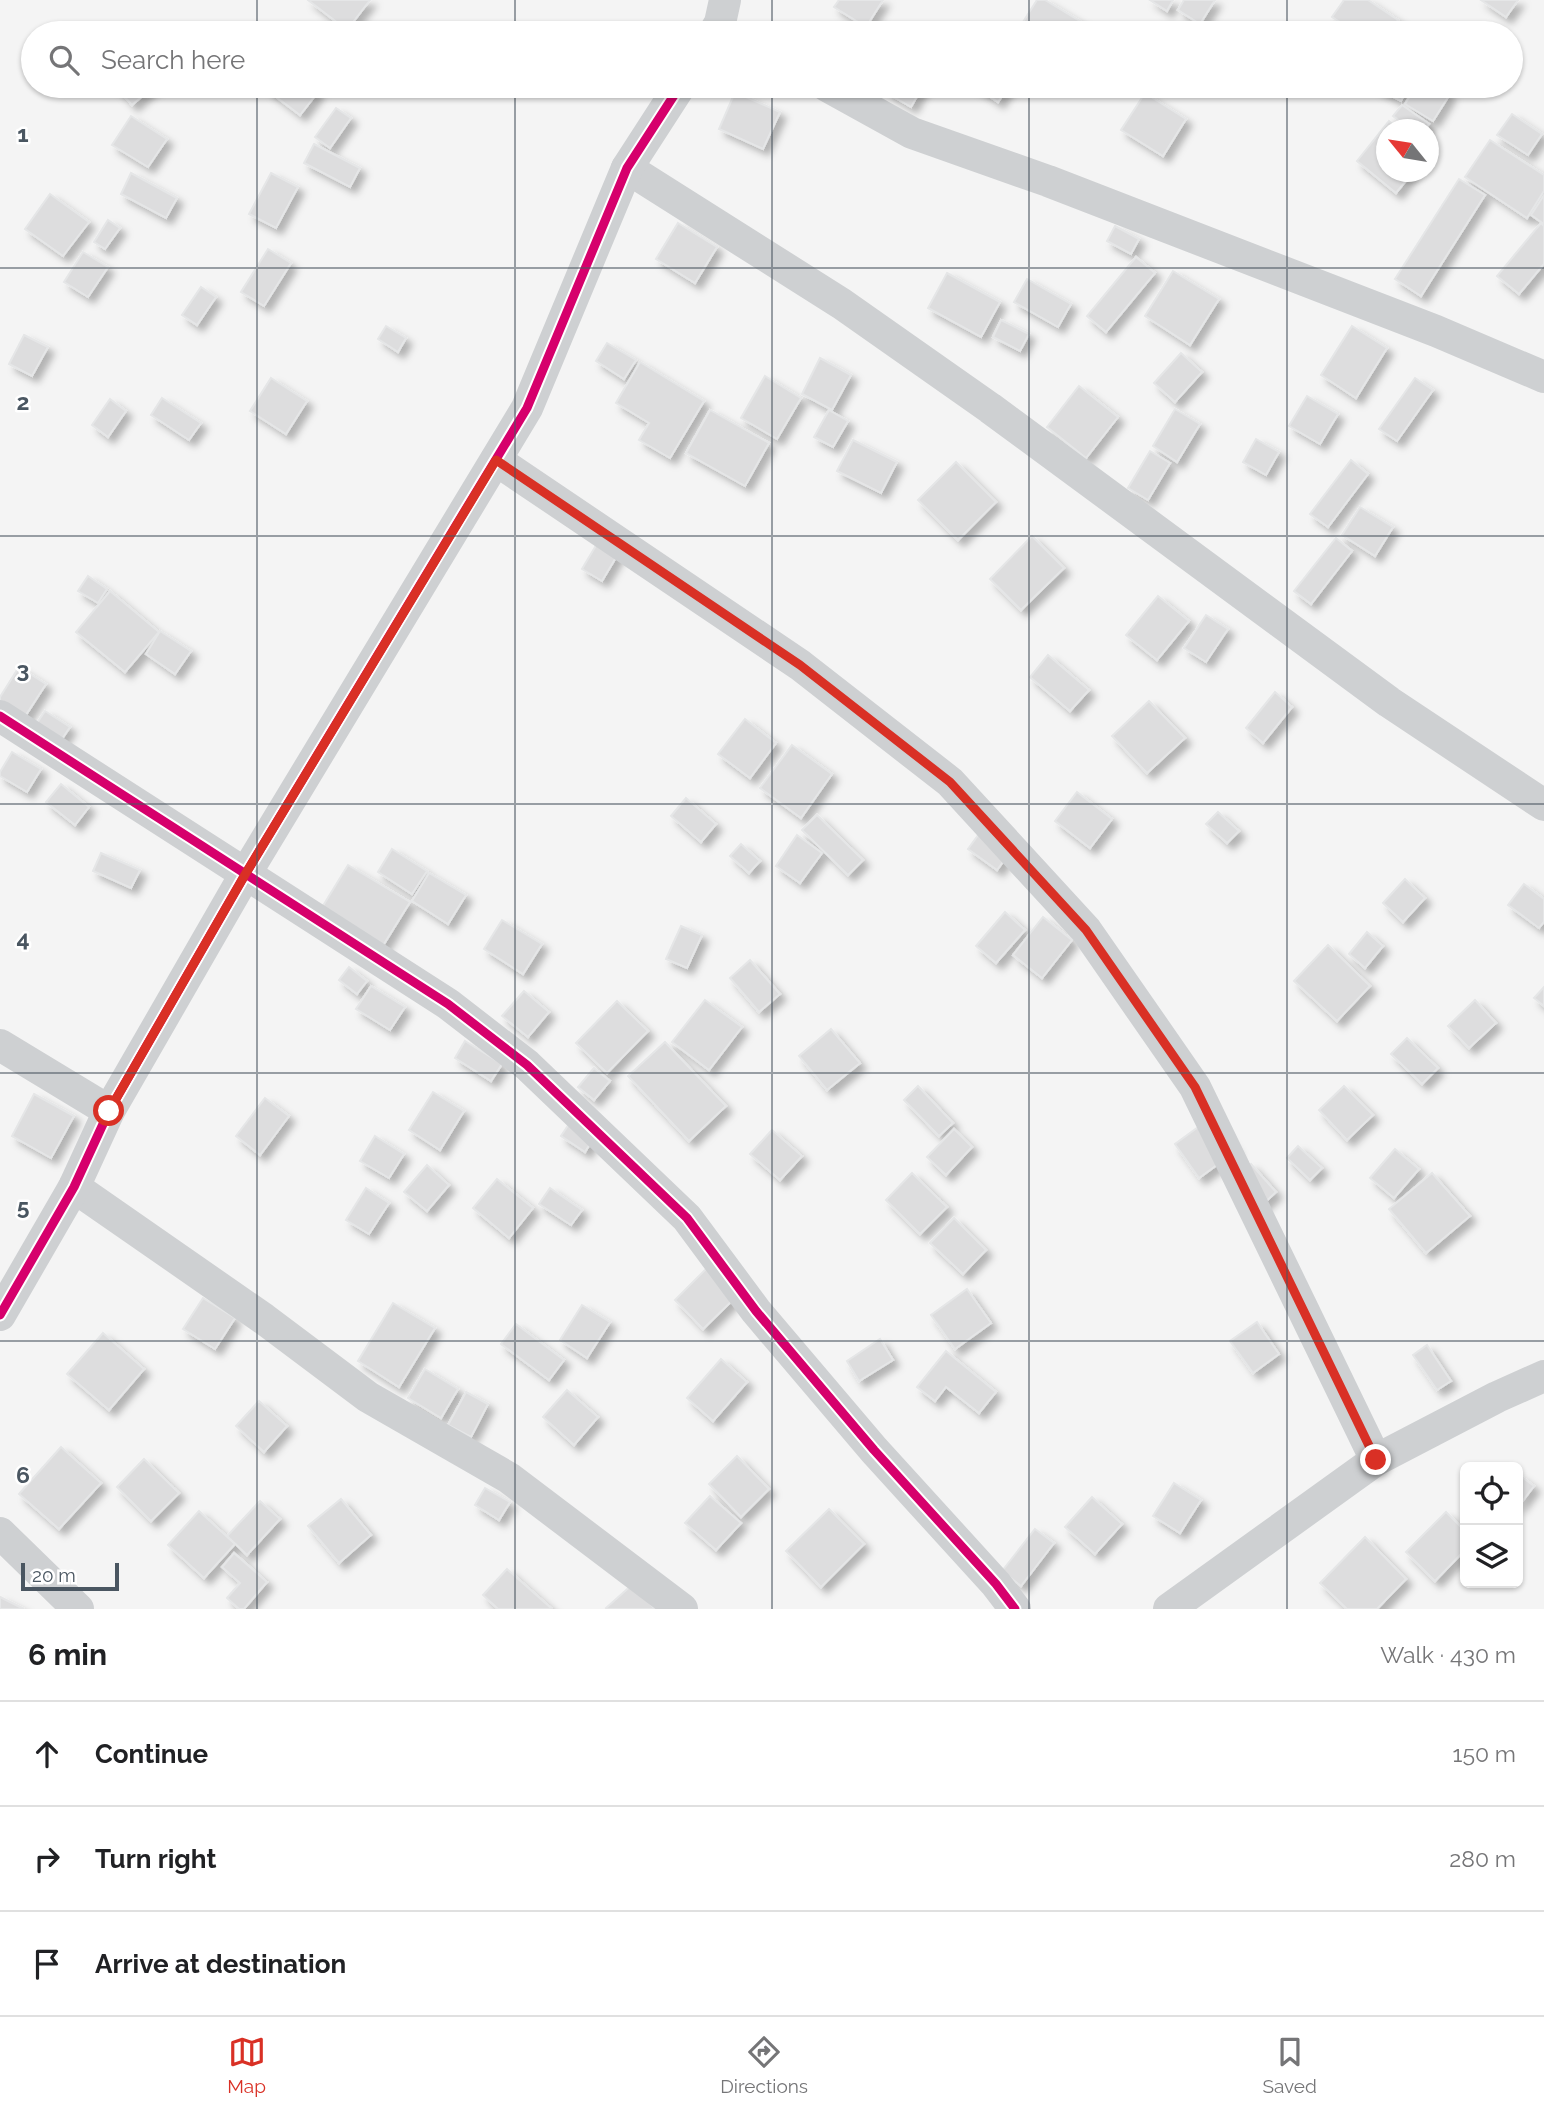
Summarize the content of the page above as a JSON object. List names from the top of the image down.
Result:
{
  "scale_bar": "20 m",
  "north": "top left",
  "page": {
    "search": "Search here",
    "scale": "20 m",
    "heading": ["6 min", "Walk · 430 m"],
    "list": [
      ["Continue", "150 m"],
      ["Turn right", "280 m"],
      "Arrive at destination"
    ],
    "nav": ["Map", "Directions", "Saved"]
  },
  "grid": {
    "rows": [
      "1",
      "2",
      "3",
      "4",
      "5",
      "6"
    ]
  }
}
